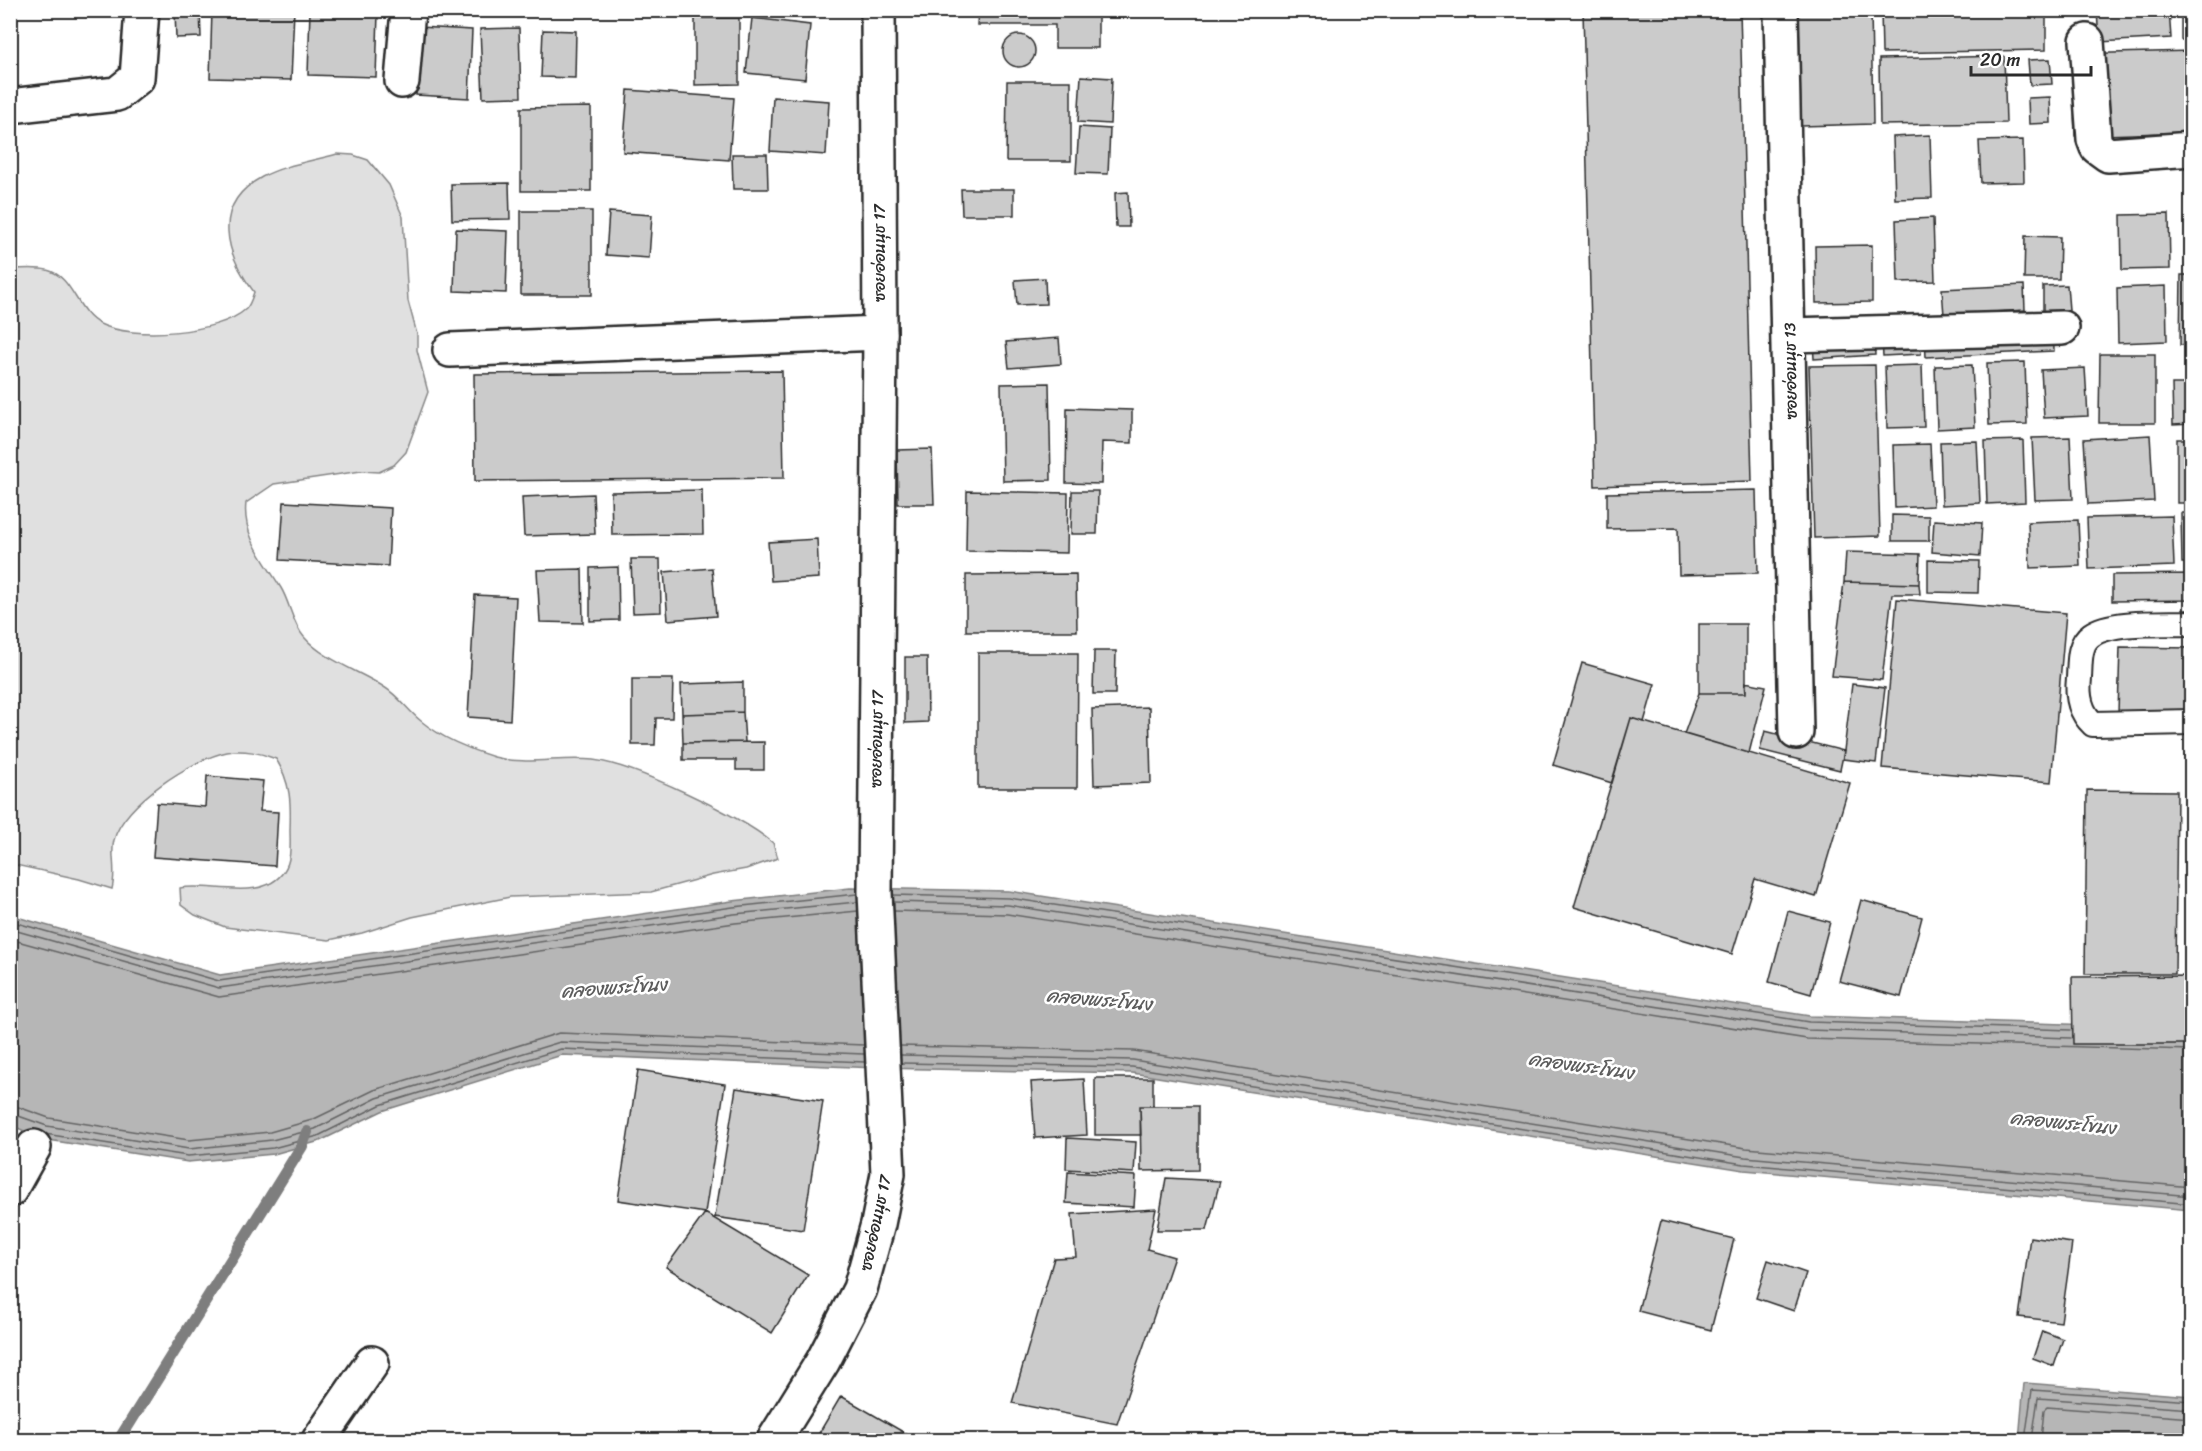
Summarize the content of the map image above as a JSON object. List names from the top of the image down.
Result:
{
  "streets": {
    "street": ["ซอยอ่อนนุช 17", "ซอยอ่อนนุช 13"]
  },
  "water": ["คลองพระโขนง"],
  "scale_bar": "20 m"
}
